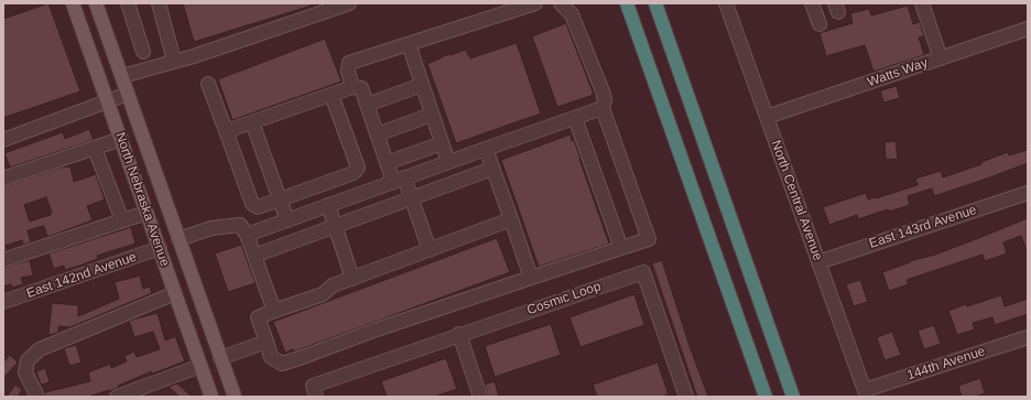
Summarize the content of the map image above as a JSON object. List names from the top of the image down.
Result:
{
  "streets": {
    "main road": ["North Nebraska Avenue"],
    "street": [
      "Watts Way",
      "North Central Avenue",
      "East 143rd Avenue",
      "East 142nd Avenue",
      "Cosmic Loop",
      "144th Avenue"
    ]
  },
  "crossings": [
    ["Watts Way", "North Central Avenue"],
    ["North Nebraska Avenue", "East 142nd Avenue"],
    ["North Central Avenue", "East 143rd Avenue"],
    ["North Central Avenue", "144th Avenue"]
  ]
}
